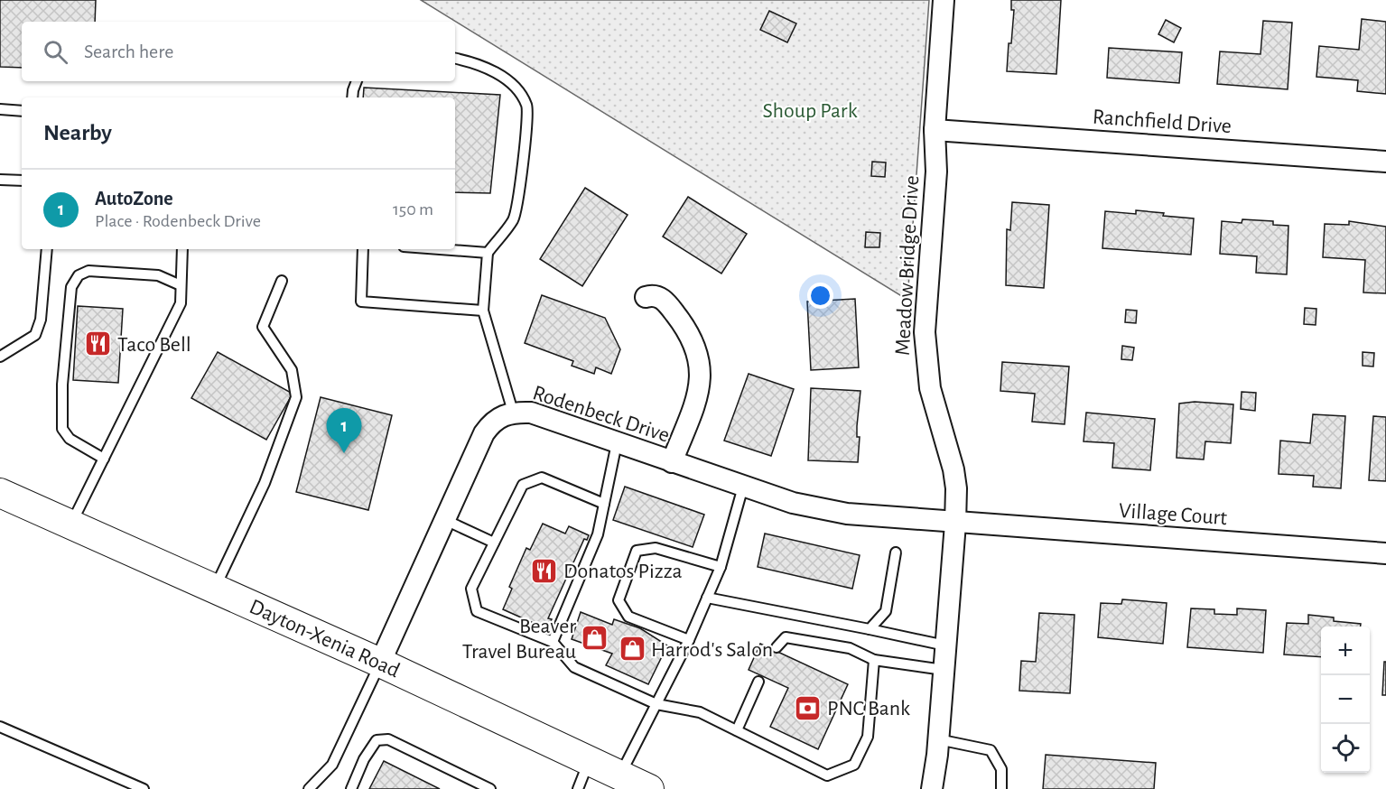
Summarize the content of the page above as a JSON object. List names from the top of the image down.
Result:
{
  "streets": {
    "main road": ["Dayton-Xenia Road"],
    "street": [
      "Ranchfield Drive",
      "Meadow Bridge Drive",
      "Rodenbeck Drive",
      "Village Court"
    ]
  },
  "crossings": [
    ["Ranchfield Drive", "Meadow Bridge Drive"],
    ["Meadow Bridge Drive", "Rodenbeck Drive"],
    ["Meadow Bridge Drive", "Village Court"],
    ["Rodenbeck Drive", "Village Court"],
    ["Rodenbeck Drive", "Dayton-Xenia Road"]
  ],
  "parks": ["Shoup Park"],
  "places": {
    "restaurant": ["Taco Bell", "Donatos Pizza"],
    "shop": ["Beaver Travel Bureau", "Harrod's Salon"],
    "bank": ["PNC Bank"]
  },
  "page": {
    "search": "Search here",
    "heading": "Nearby",
    "list": [
      {
        "mark": "1",
        "name": "AutoZone",
        "note": "Place · Rodenbeck Drive",
        "value": "150 m"
      }
    ],
    "pins": "1",
    "map_buttons": ["+", "−"]
  }
}
